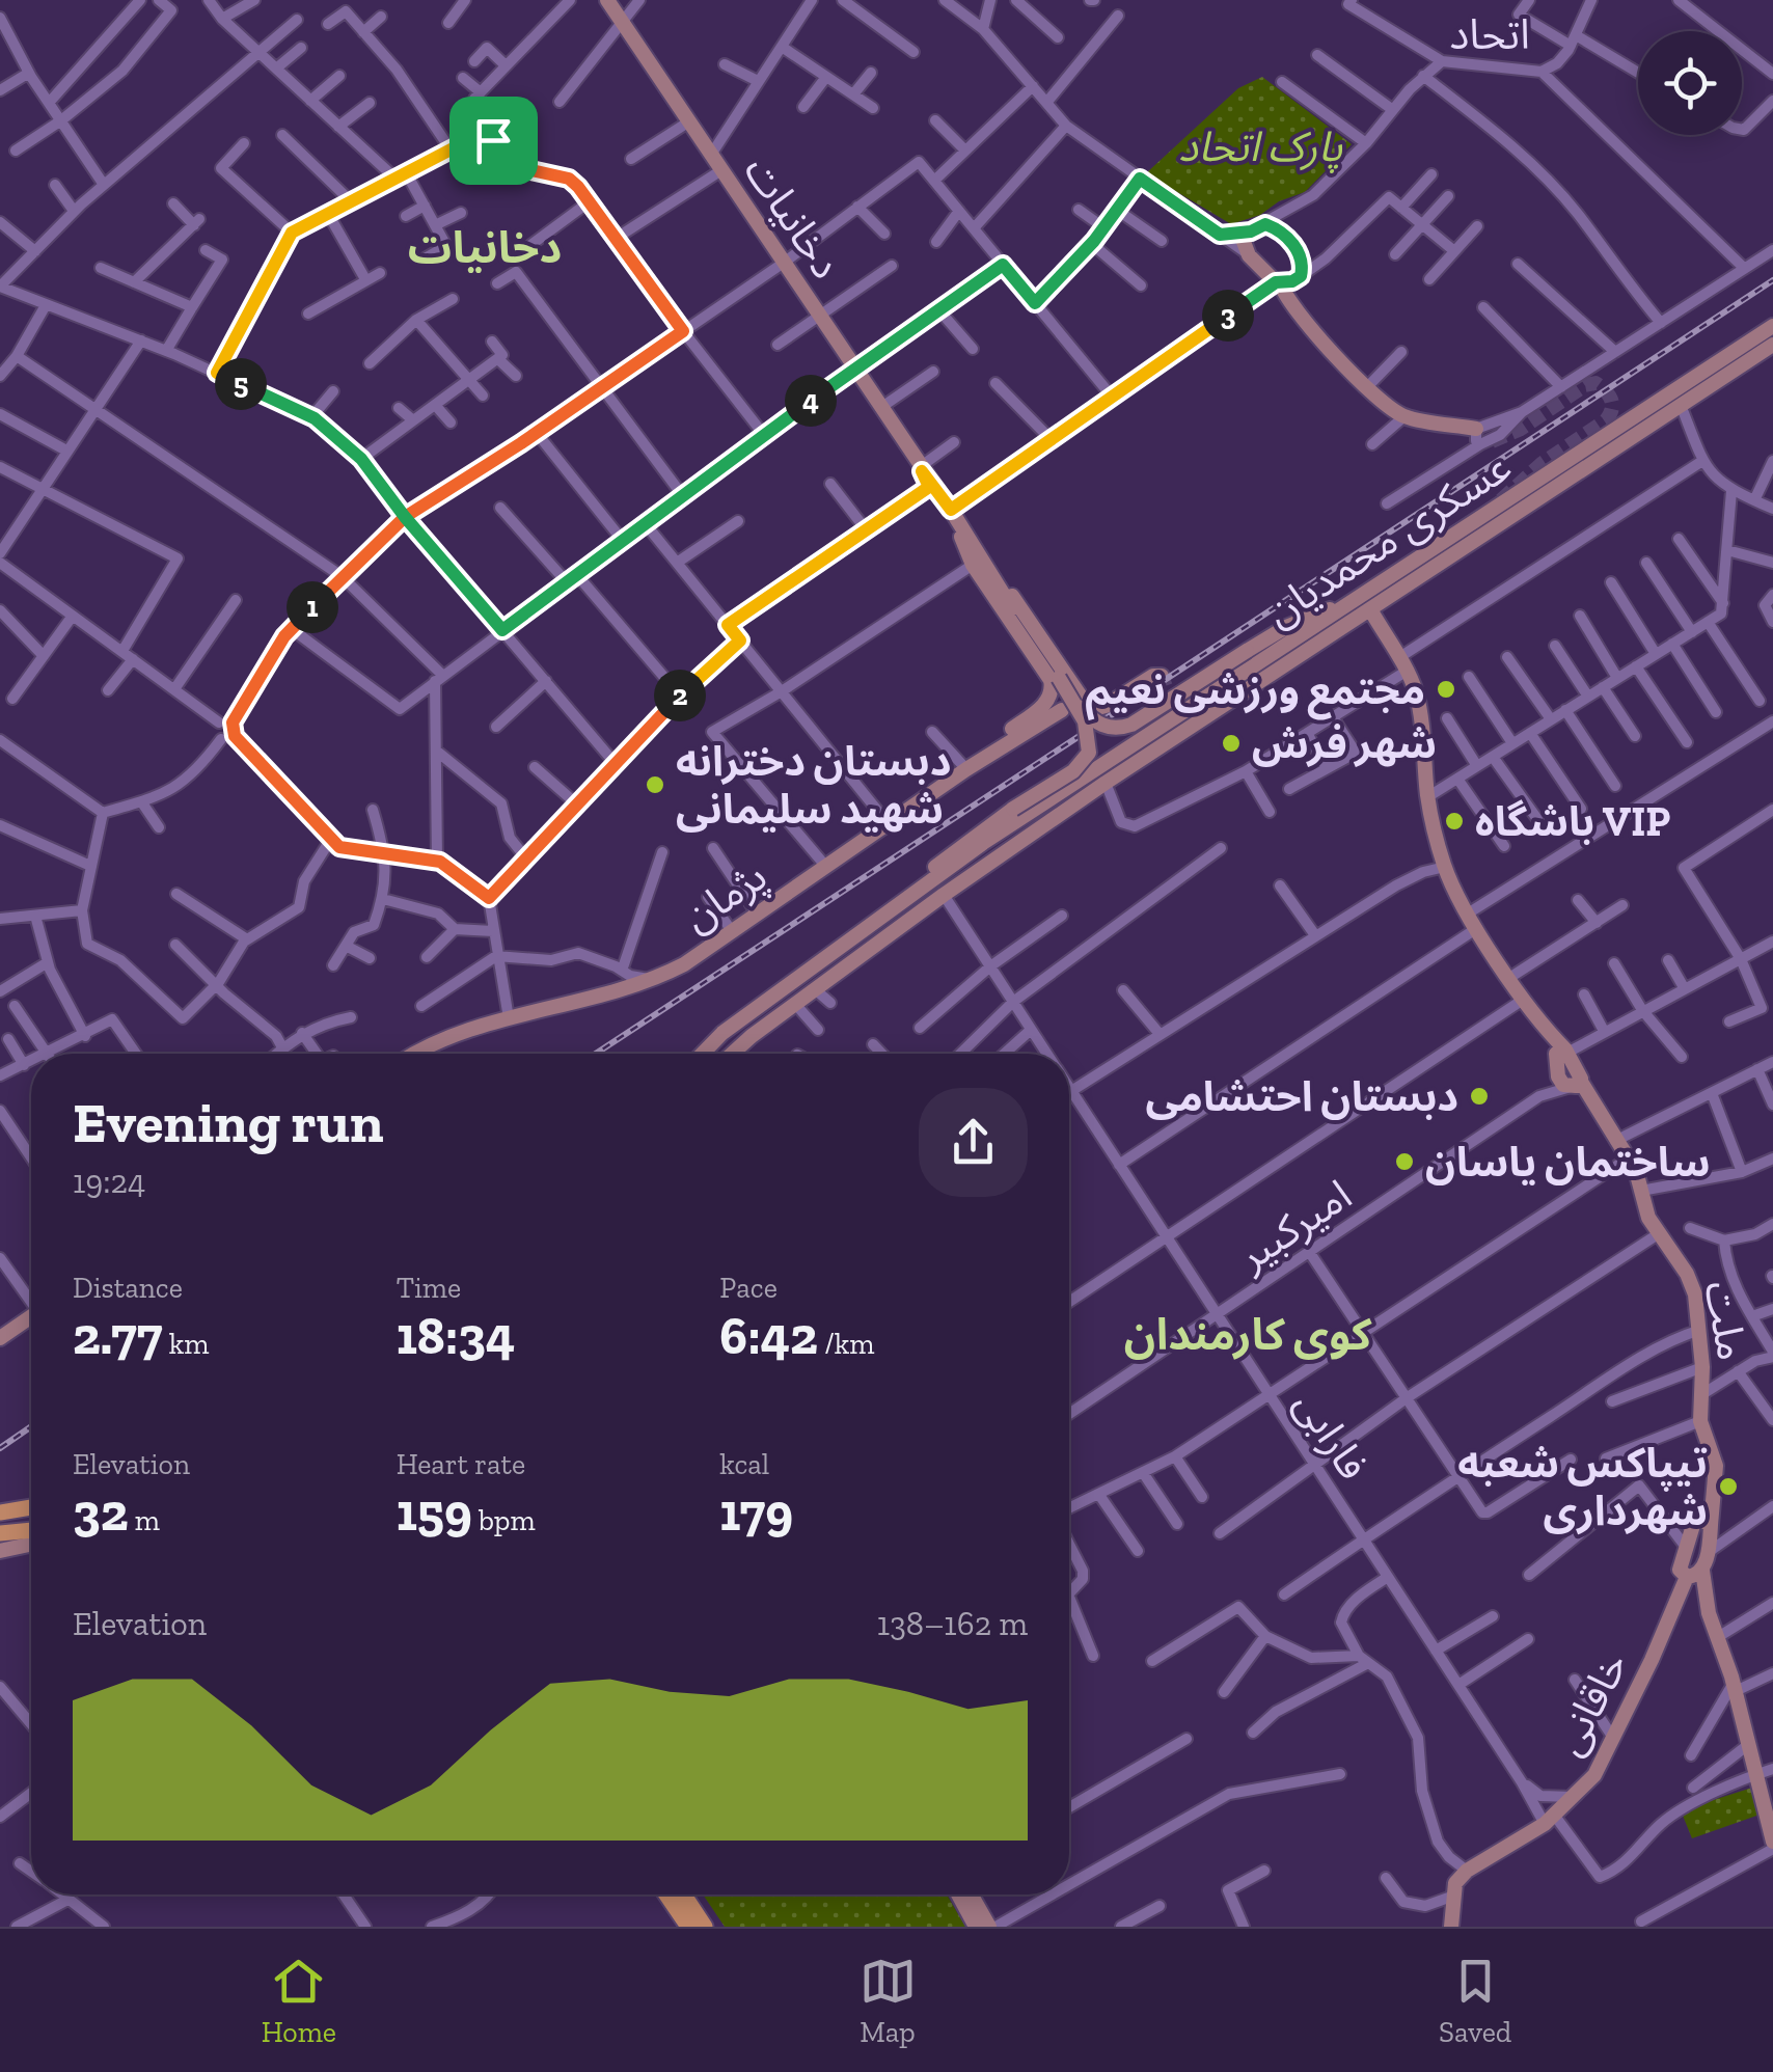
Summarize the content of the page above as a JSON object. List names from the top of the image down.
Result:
{
  "streets": {
    "main road": [
      "دخانیات",
      "عسکری محمدیان",
      "پژمان",
      "ملت",
      "خاقانی"
    ],
    "street": ["اتحاد", "امیرکبیر", "فارابی"]
  },
  "crossings": [
    ["عسکری محمدیان", "فارابی"],
    ["امیرکبیر", "ملت"],
    ["امیرکبیر", "فارابی"],
    ["ملت", "خاقانی"],
    ["فارابی", "خاقانی"]
  ],
  "districts": ["دخانیات", "کوی کارمندان"],
  "parks": ["پارک اتحاد"],
  "places": [
    "مجتمع ورزشی نعیم",
    "شهر فرش",
    "دبستان دخترانه شهید سلیمانی",
    "باشگاه VIP",
    "دبستان احتشامی",
    "ساختمان یاسان",
    "تیپاکس شعبه شهرداری"
  ],
  "page": {
    "pins": [
      "3",
      "5",
      "4",
      "1",
      "2"
    ],
    "heading": ["Evening run", "19:24"],
    "stats": [
      ["Distance", "2.77 km"],
      ["Time", "18:34"],
      ["Pace", "6:42 /km"],
      ["Elevation", "32 m"],
      ["Heart rate", "159 bpm"],
      ["kcal", "179"]
    ],
    "chart": ["Elevation", "138–162 m"],
    "tabs": ["Home", "Map", "Saved"]
  }
}
